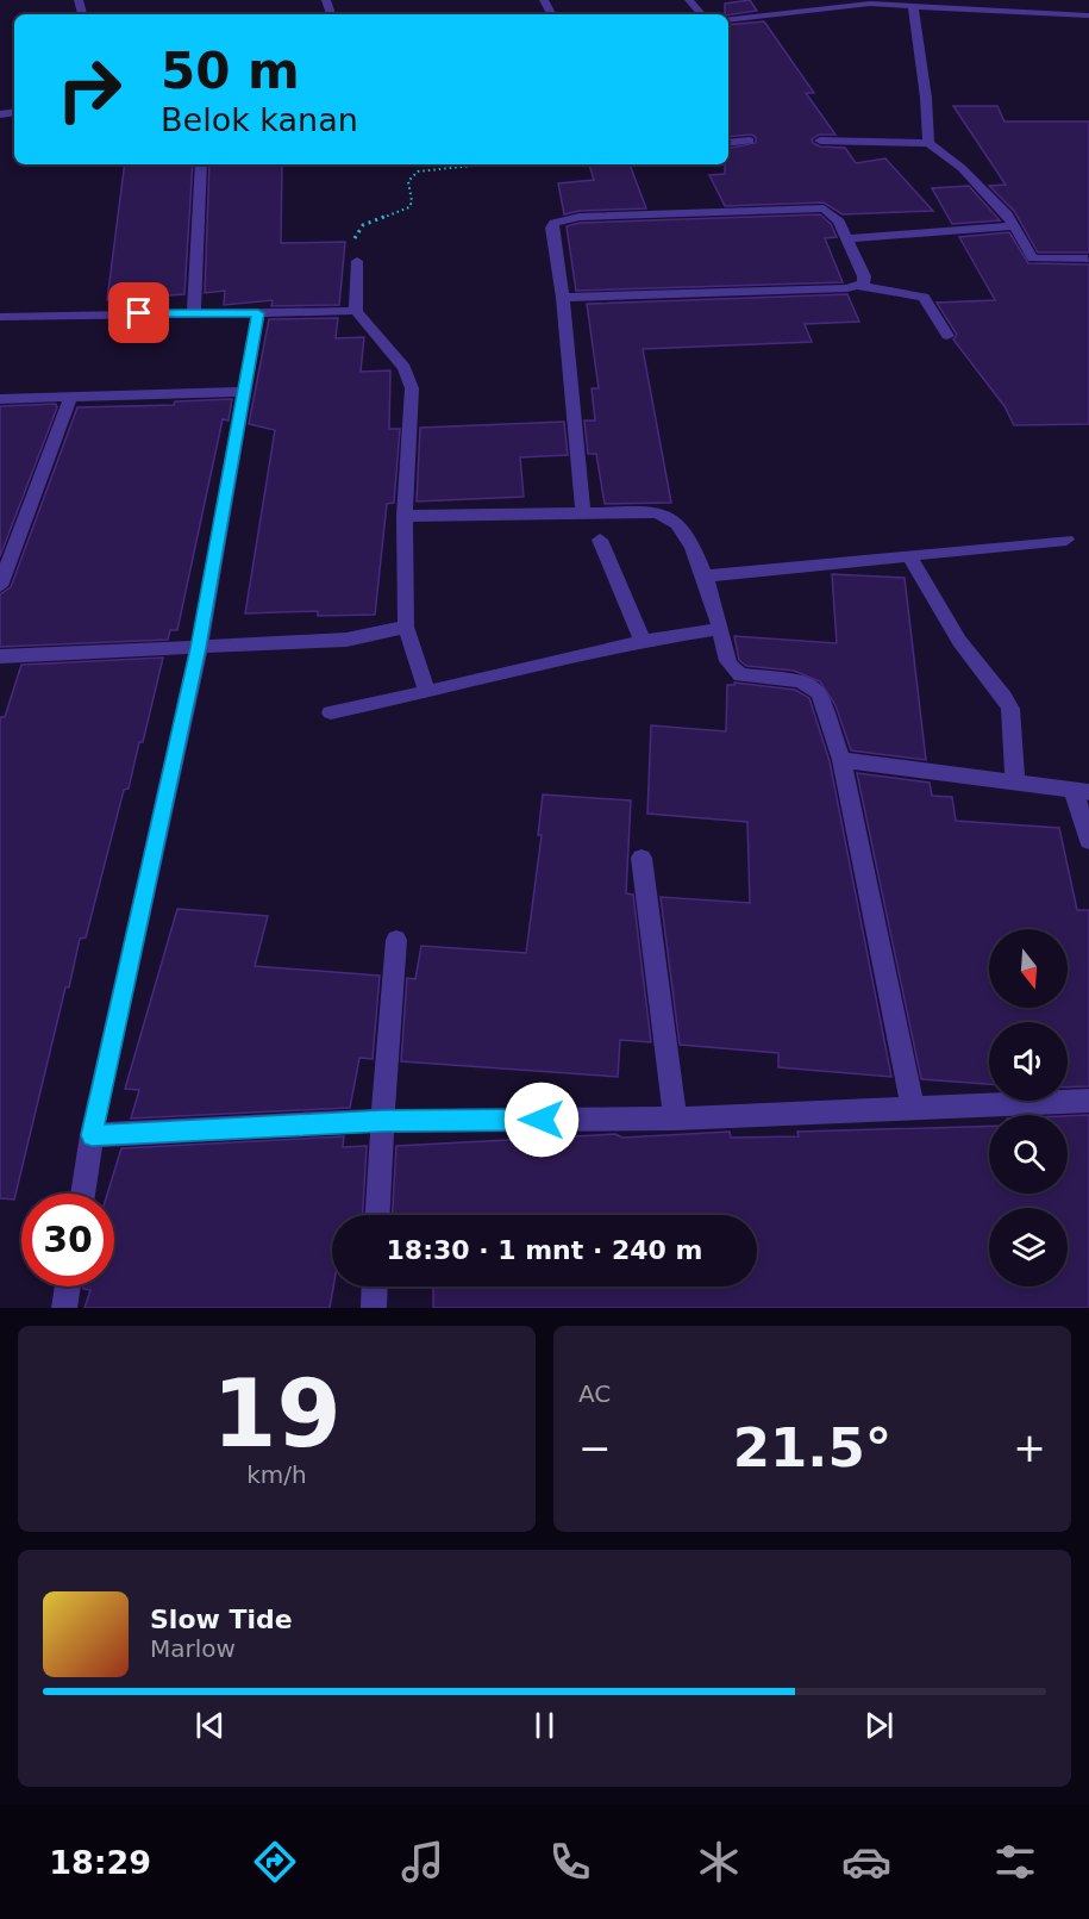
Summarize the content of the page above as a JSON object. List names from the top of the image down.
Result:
{
  "north": "bottom",
  "page": {
    "turn": ["50 m", "Belok kanan"],
    "limit": "30",
    "trip": "18:30 · 1 mnt · 240 m",
    "tile": [
      ["19", "km/h"],
      "AC"
    ],
    "heat": ["−", "21.5°", "+"],
    "song": ["Slow Tide", "Marlow"],
    "tabs": "18:29"
  }
}
